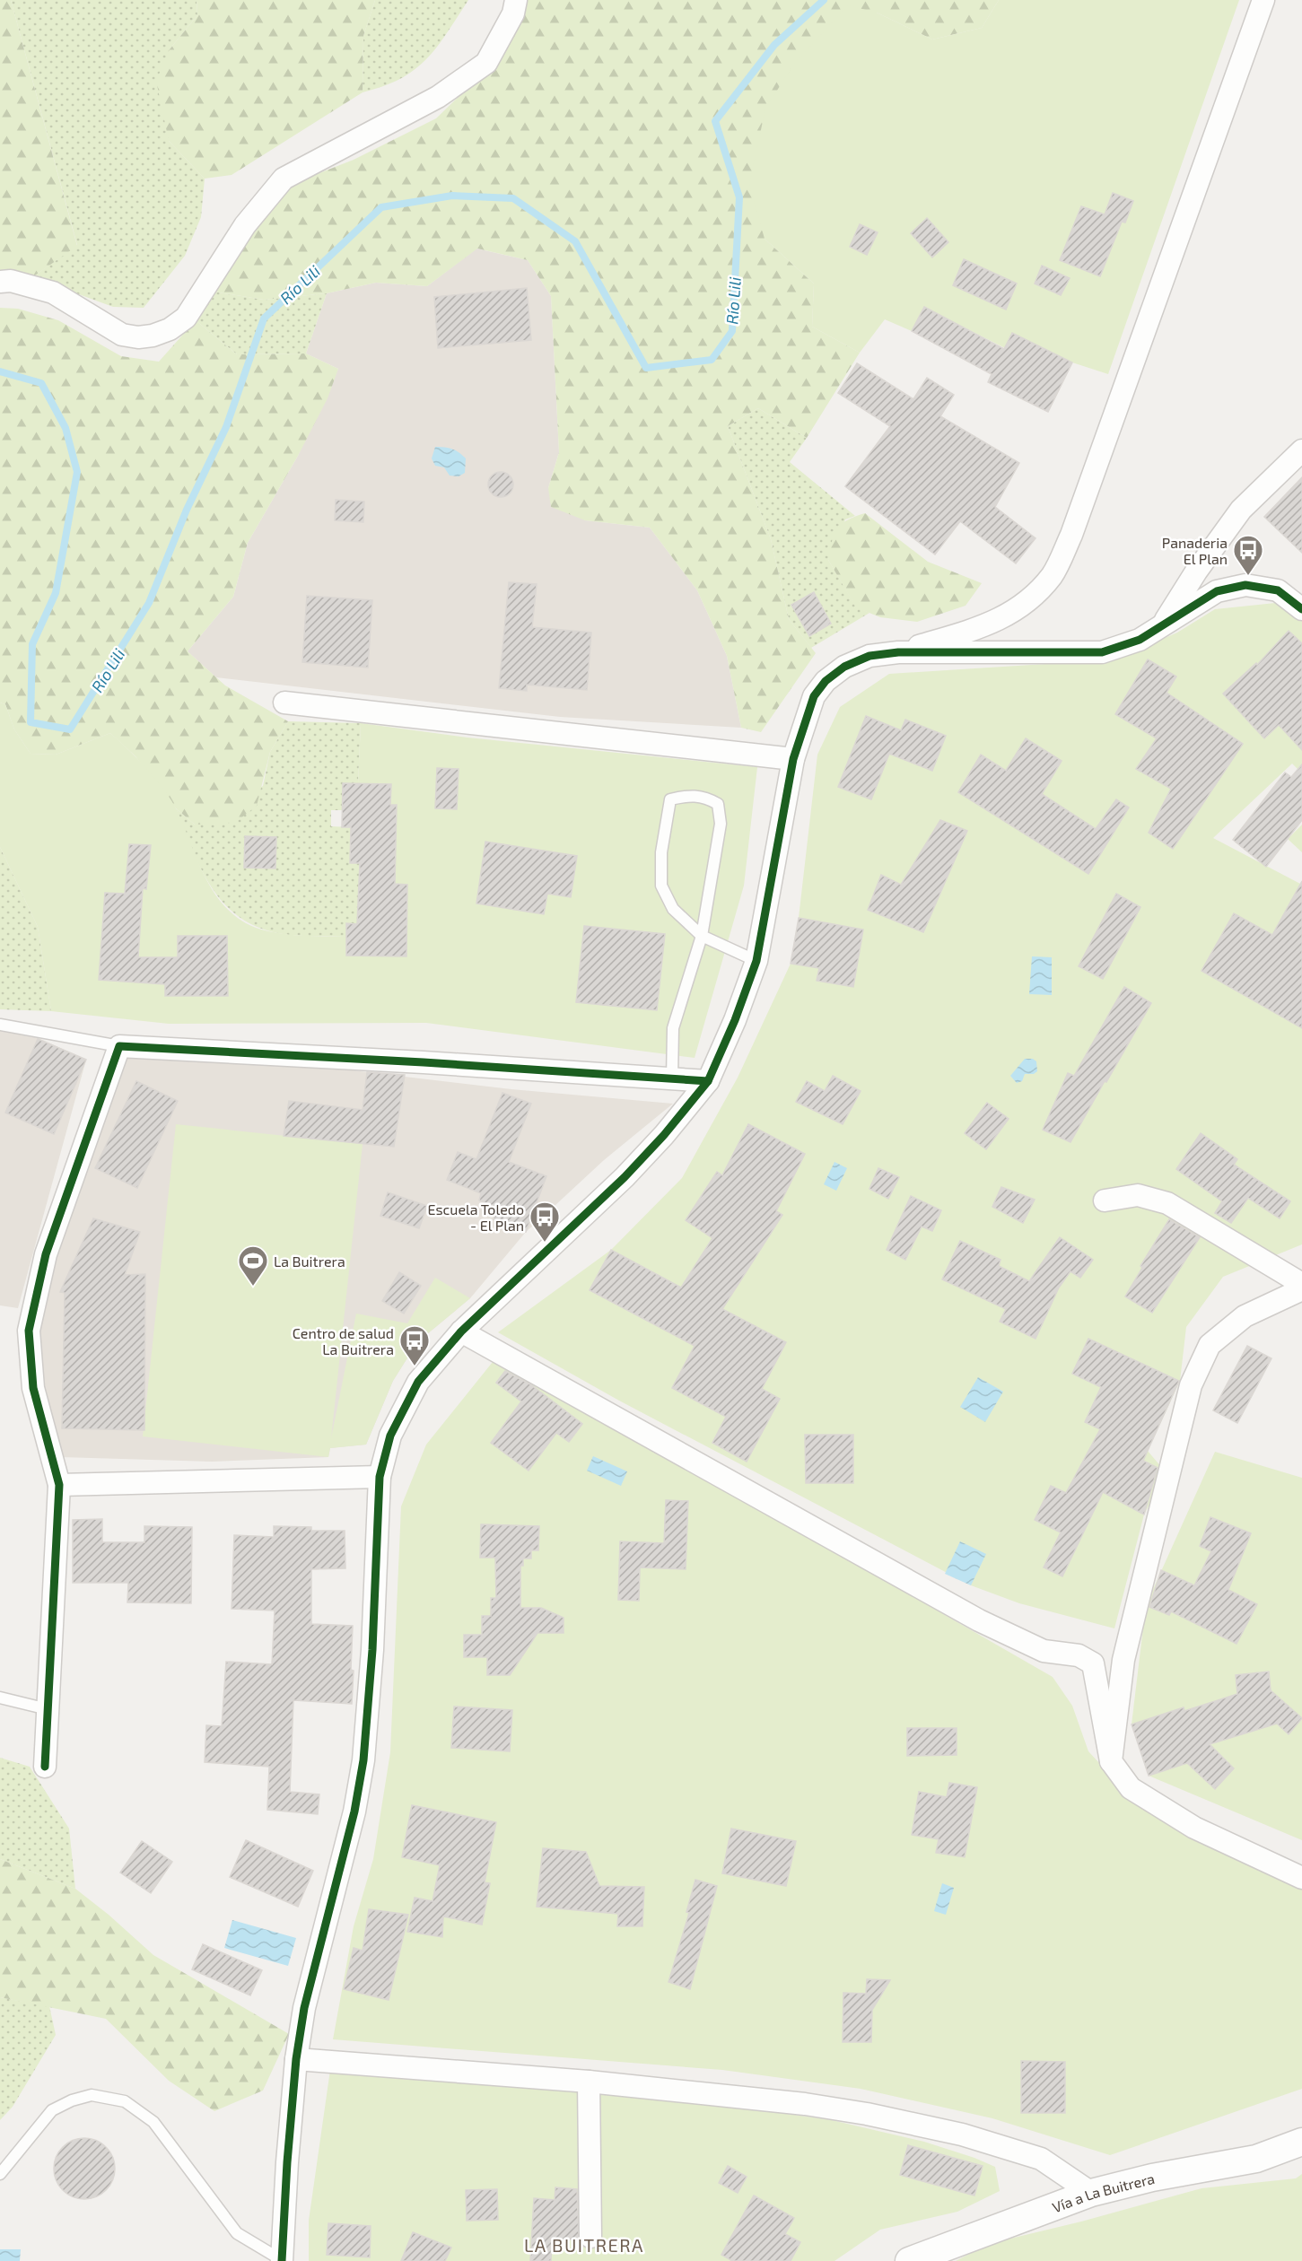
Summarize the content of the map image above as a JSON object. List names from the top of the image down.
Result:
{
  "streets": {
    "street": ["Vía a La Buitrera"]
  },
  "districts": ["LA BUITRERA"],
  "water": ["Río Lili"],
  "places": {
    "bus stop": ["Panaderia El Plan", "Escuela Toledo - El Plan", "Centro de salud La Buitrera"],
    "sports": ["La Buitrera"]
  }
}
